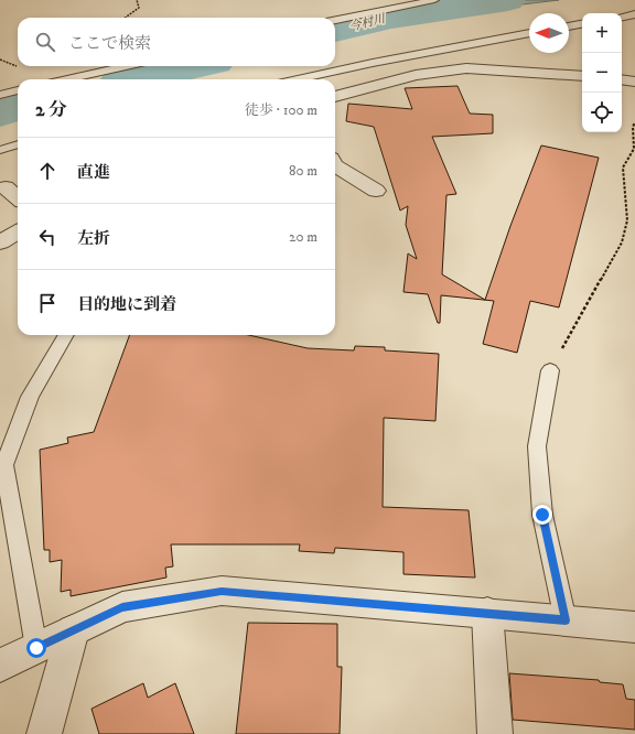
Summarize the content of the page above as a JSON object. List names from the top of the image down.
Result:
{
  "water": ["今村川"],
  "north": "left",
  "page": {
    "map_buttons": ["+", "−"],
    "search": "ここで検索",
    "heading": ["2 分", "徒歩 · 100 m"],
    "list": [
      ["直進", "80 m"],
      ["左折", "20 m"],
      "目的地に到着"
    ]
  }
}
